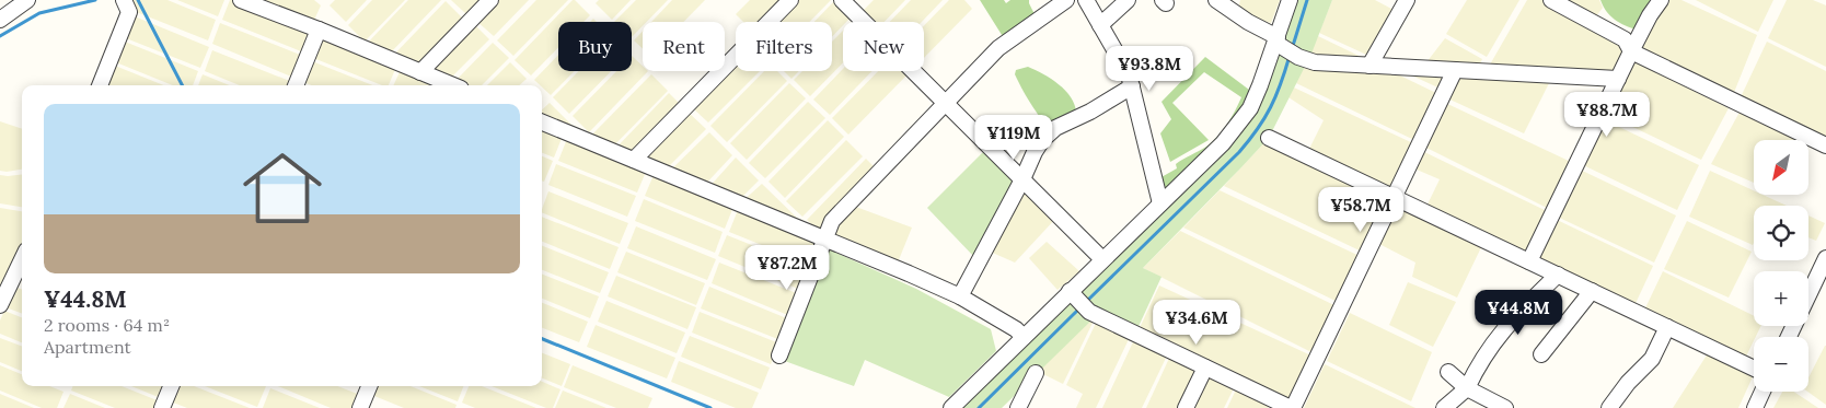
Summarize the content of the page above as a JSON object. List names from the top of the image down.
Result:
{
  "north": "bottom left",
  "page": {
    "chip": [
      "Buy",
      "Rent",
      "Filters",
      "New"
    ],
    "price": [
      "¥93.8M",
      "¥88.7M",
      "¥119M",
      "¥58.7M",
      "¥87.2M",
      "¥44.8M",
      "¥34.6M"
    ],
    "list": [
      {
        "name": "¥44.8M",
        "note": "2 rooms · 64 m² · Apartment"
      }
    ],
    "map_buttons": ["+", "−"]
  }
}
